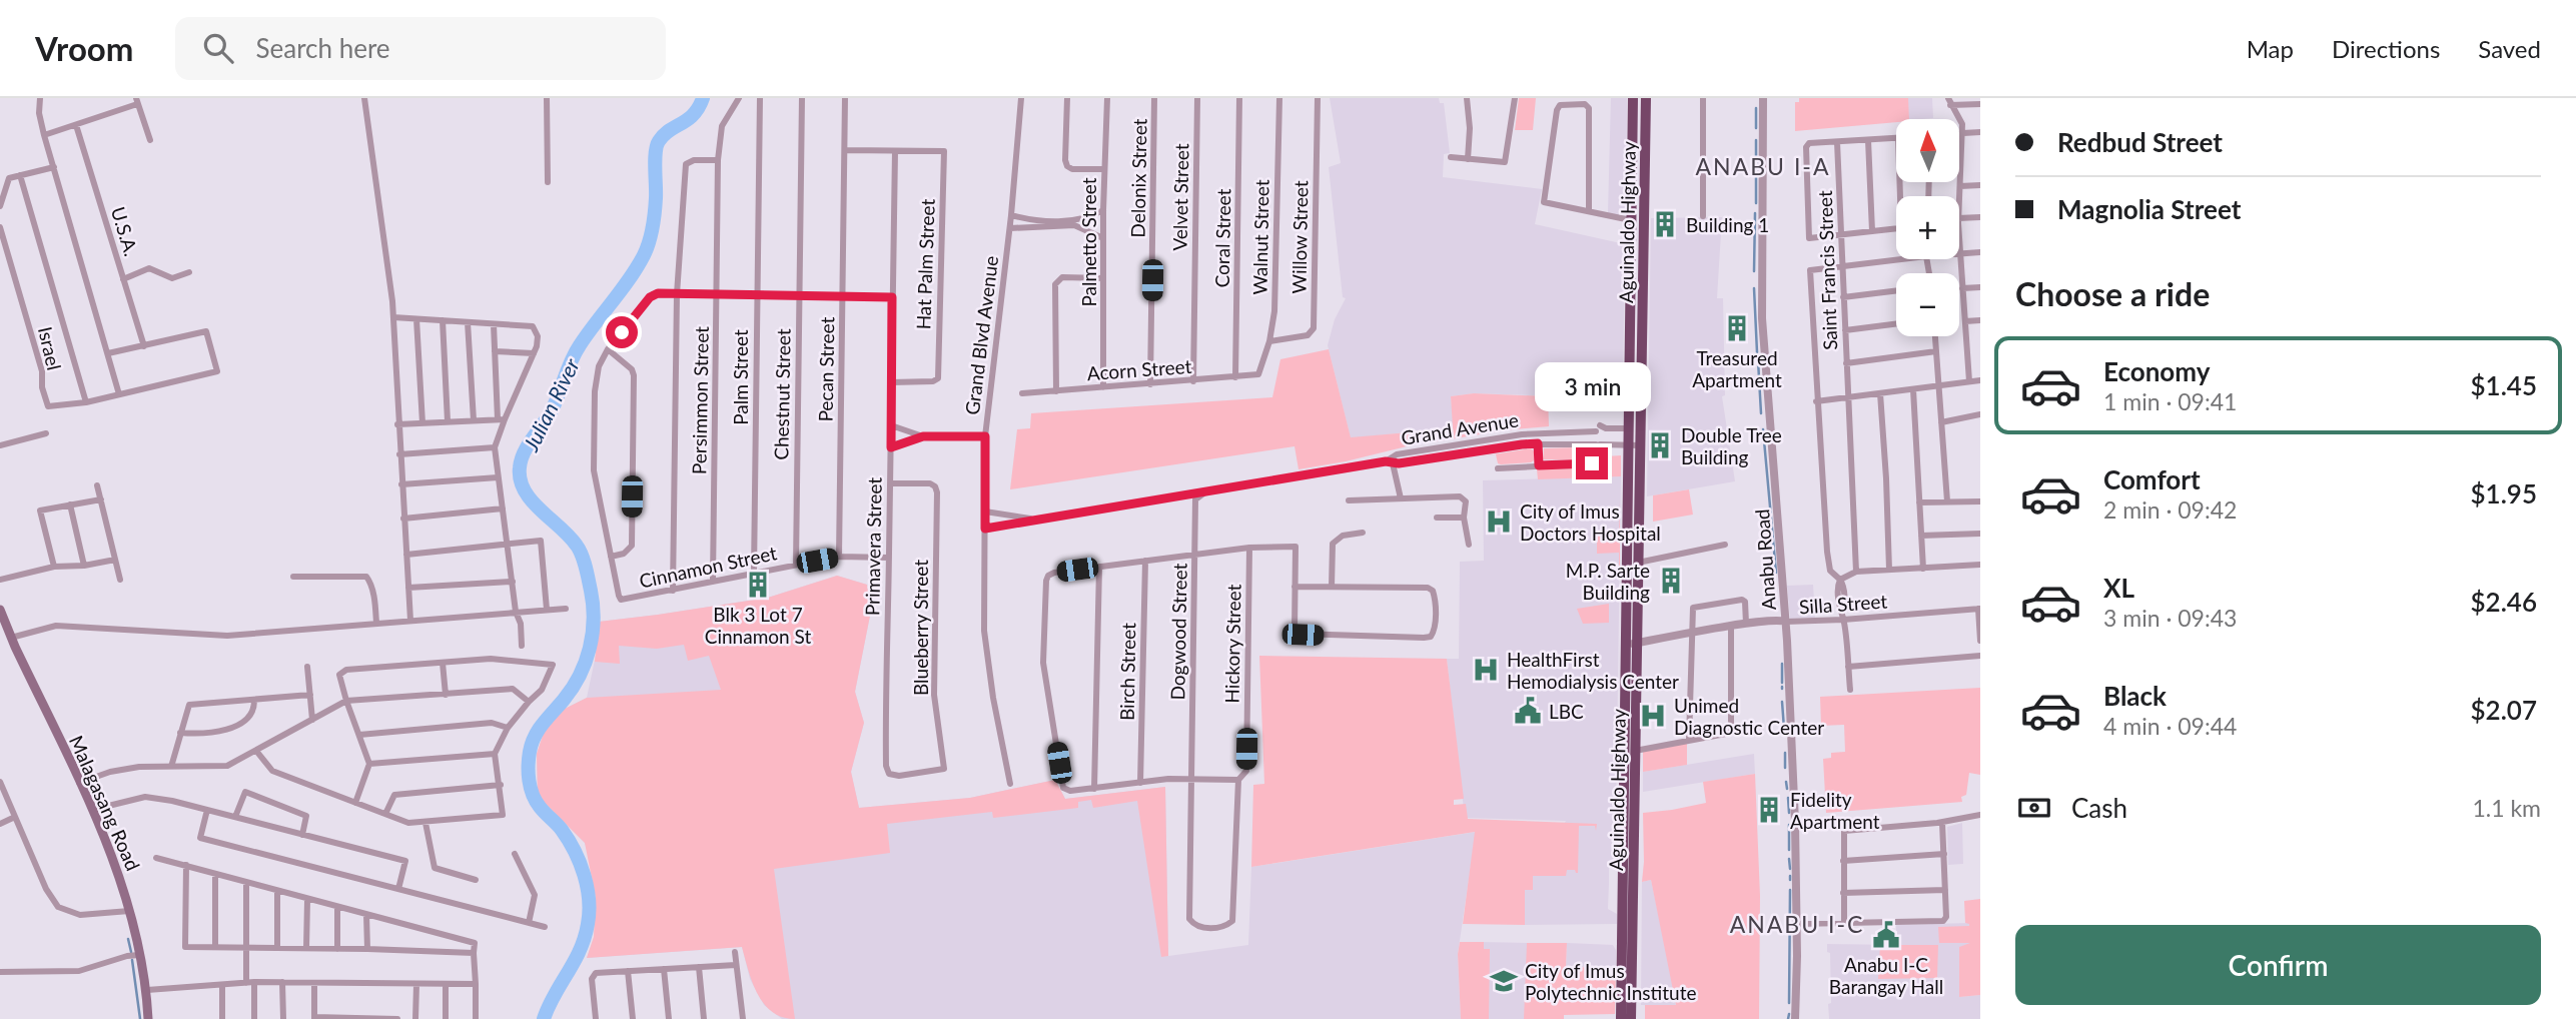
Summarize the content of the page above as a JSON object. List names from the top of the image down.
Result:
{
  "streets": {
    "highway": ["Aguinaldo Highway"],
    "main road": ["Malagasang Road"],
    "street": [
      "Delonix Street",
      "Velvet Street",
      "U.S.A.",
      "Walnut Street",
      "Willow Street",
      "Coral Street",
      "Palmetto Street",
      "Hat Palm Street",
      "Saint Francis Street",
      "Grand Blvd Avenue",
      "Israel",
      "Pecan Street",
      "Acorn Street",
      "Palm Street",
      "Chestnut Street",
      "Persimmon Street",
      "Grand Avenue",
      "Primavera Street",
      "Anabu Road",
      "Cinnamon Street",
      "Silla Street",
      "Blueberry Street",
      "Dogwood Street",
      "Hickory Street",
      "Birch Street"
    ]
  },
  "crossings": [
    ["Delonix Street", "Acorn Street"],
    ["Velvet Street", "Acorn Street"],
    ["Aguinaldo Highway", "Grand Avenue"],
    ["Aguinaldo Highway", "Silla Street"],
    ["U.S.A.", "Israel"],
    ["Walnut Street", "Willow Street"],
    ["Walnut Street", "Acorn Street"],
    ["Coral Street", "Acorn Street"],
    ["Palmetto Street", "Acorn Street"],
    ["Hat Palm Street", "Primavera Street"],
    ["Grand Blvd Avenue", "Grand Avenue"],
    ["Pecan Street", "Cinnamon Street"],
    ["Palm Street", "Cinnamon Street"],
    ["Chestnut Street", "Cinnamon Street"],
    ["Persimmon Street", "Cinnamon Street"],
    ["Grand Avenue", "Dogwood Street"],
    ["Primavera Street", "Cinnamon Street"],
    ["Primavera Street", "Blueberry Street"],
    ["Anabu Road", "Silla Street"],
    ["Dogwood Street", "Hickory Street"]
  ],
  "districts": ["ANABU I-A", "ANABU I-C"],
  "water": ["Julian River"],
  "places": {
    "building": [
      "Building 1",
      "Treasured Apartment",
      "Double Tree Building",
      "M.P. Sarte Building",
      "Blk 3 Lot 7 Cinnamon St",
      "Fidelity Apartment"
    ],
    "hospital": ["City of Imus Doctors Hospital", "HealthFirst Hemodialysis Center", "Unimed Diagnostic Center"],
    "public building": ["LBC", "Anabu I-C Barangay Hall"],
    "school or university": ["City of Imus Polytechnic Institute"]
  },
  "north": "top",
  "page": {
    "header": "Vroom",
    "search": "Search here",
    "nav": ["Map", "Directions", "Saved"],
    "banner": ["Redbud Street", "Magnolia Street"],
    "map_buttons": ["+", "−"],
    "heading": "Choose a ride",
    "list": [
      {
        "name": "Economy",
        "note": "1 min · 09:41",
        "value": "$1.45"
      },
      {
        "name": "Comfort",
        "note": "2 min · 09:42",
        "value": "$1.95"
      },
      {
        "name": "XL",
        "note": "3 min · 09:43",
        "value": "$2.46"
      },
      {
        "name": "Black",
        "note": "4 min · 09:44",
        "value": "$2.07"
      }
    ],
    "bubble": "3 min",
    "pay": ["Cash", "1.1 km"],
    "buttons": "Confirm"
  }
}
